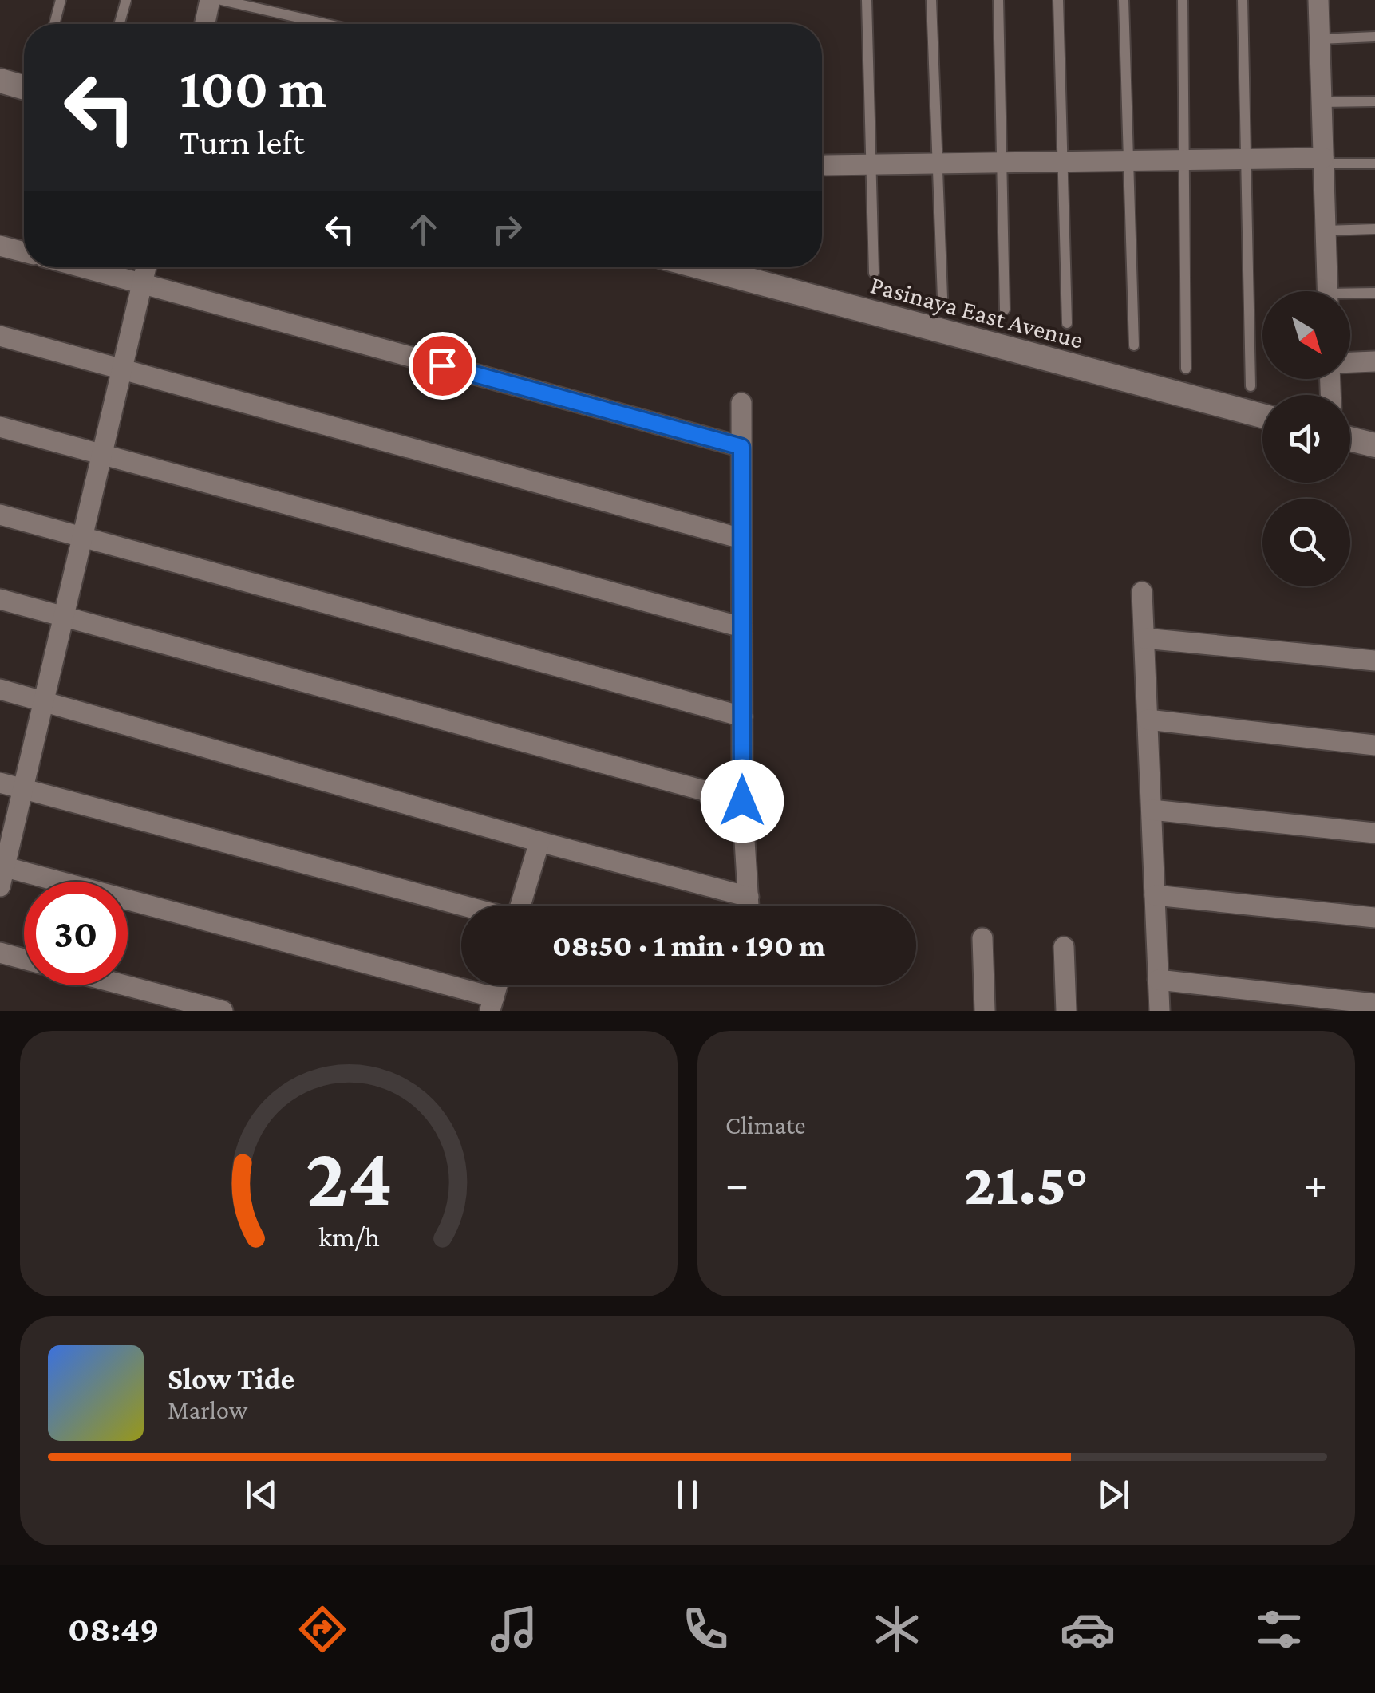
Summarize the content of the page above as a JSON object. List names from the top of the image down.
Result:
{
  "streets": {
    "street": ["Pasinaya East Avenue"]
  },
  "north": "bottom right",
  "page": {
    "turn": ["100 m", "Turn left"],
    "limit": "30",
    "trip": "08:50 · 1 min · 190 m",
    "tile": "Climate",
    "heat": ["−", "21.5°", "+"],
    "song": ["Slow Tide", "Marlow"],
    "tabs": "08:49",
    "gauge": ["24", "km/h"]
  }
}
